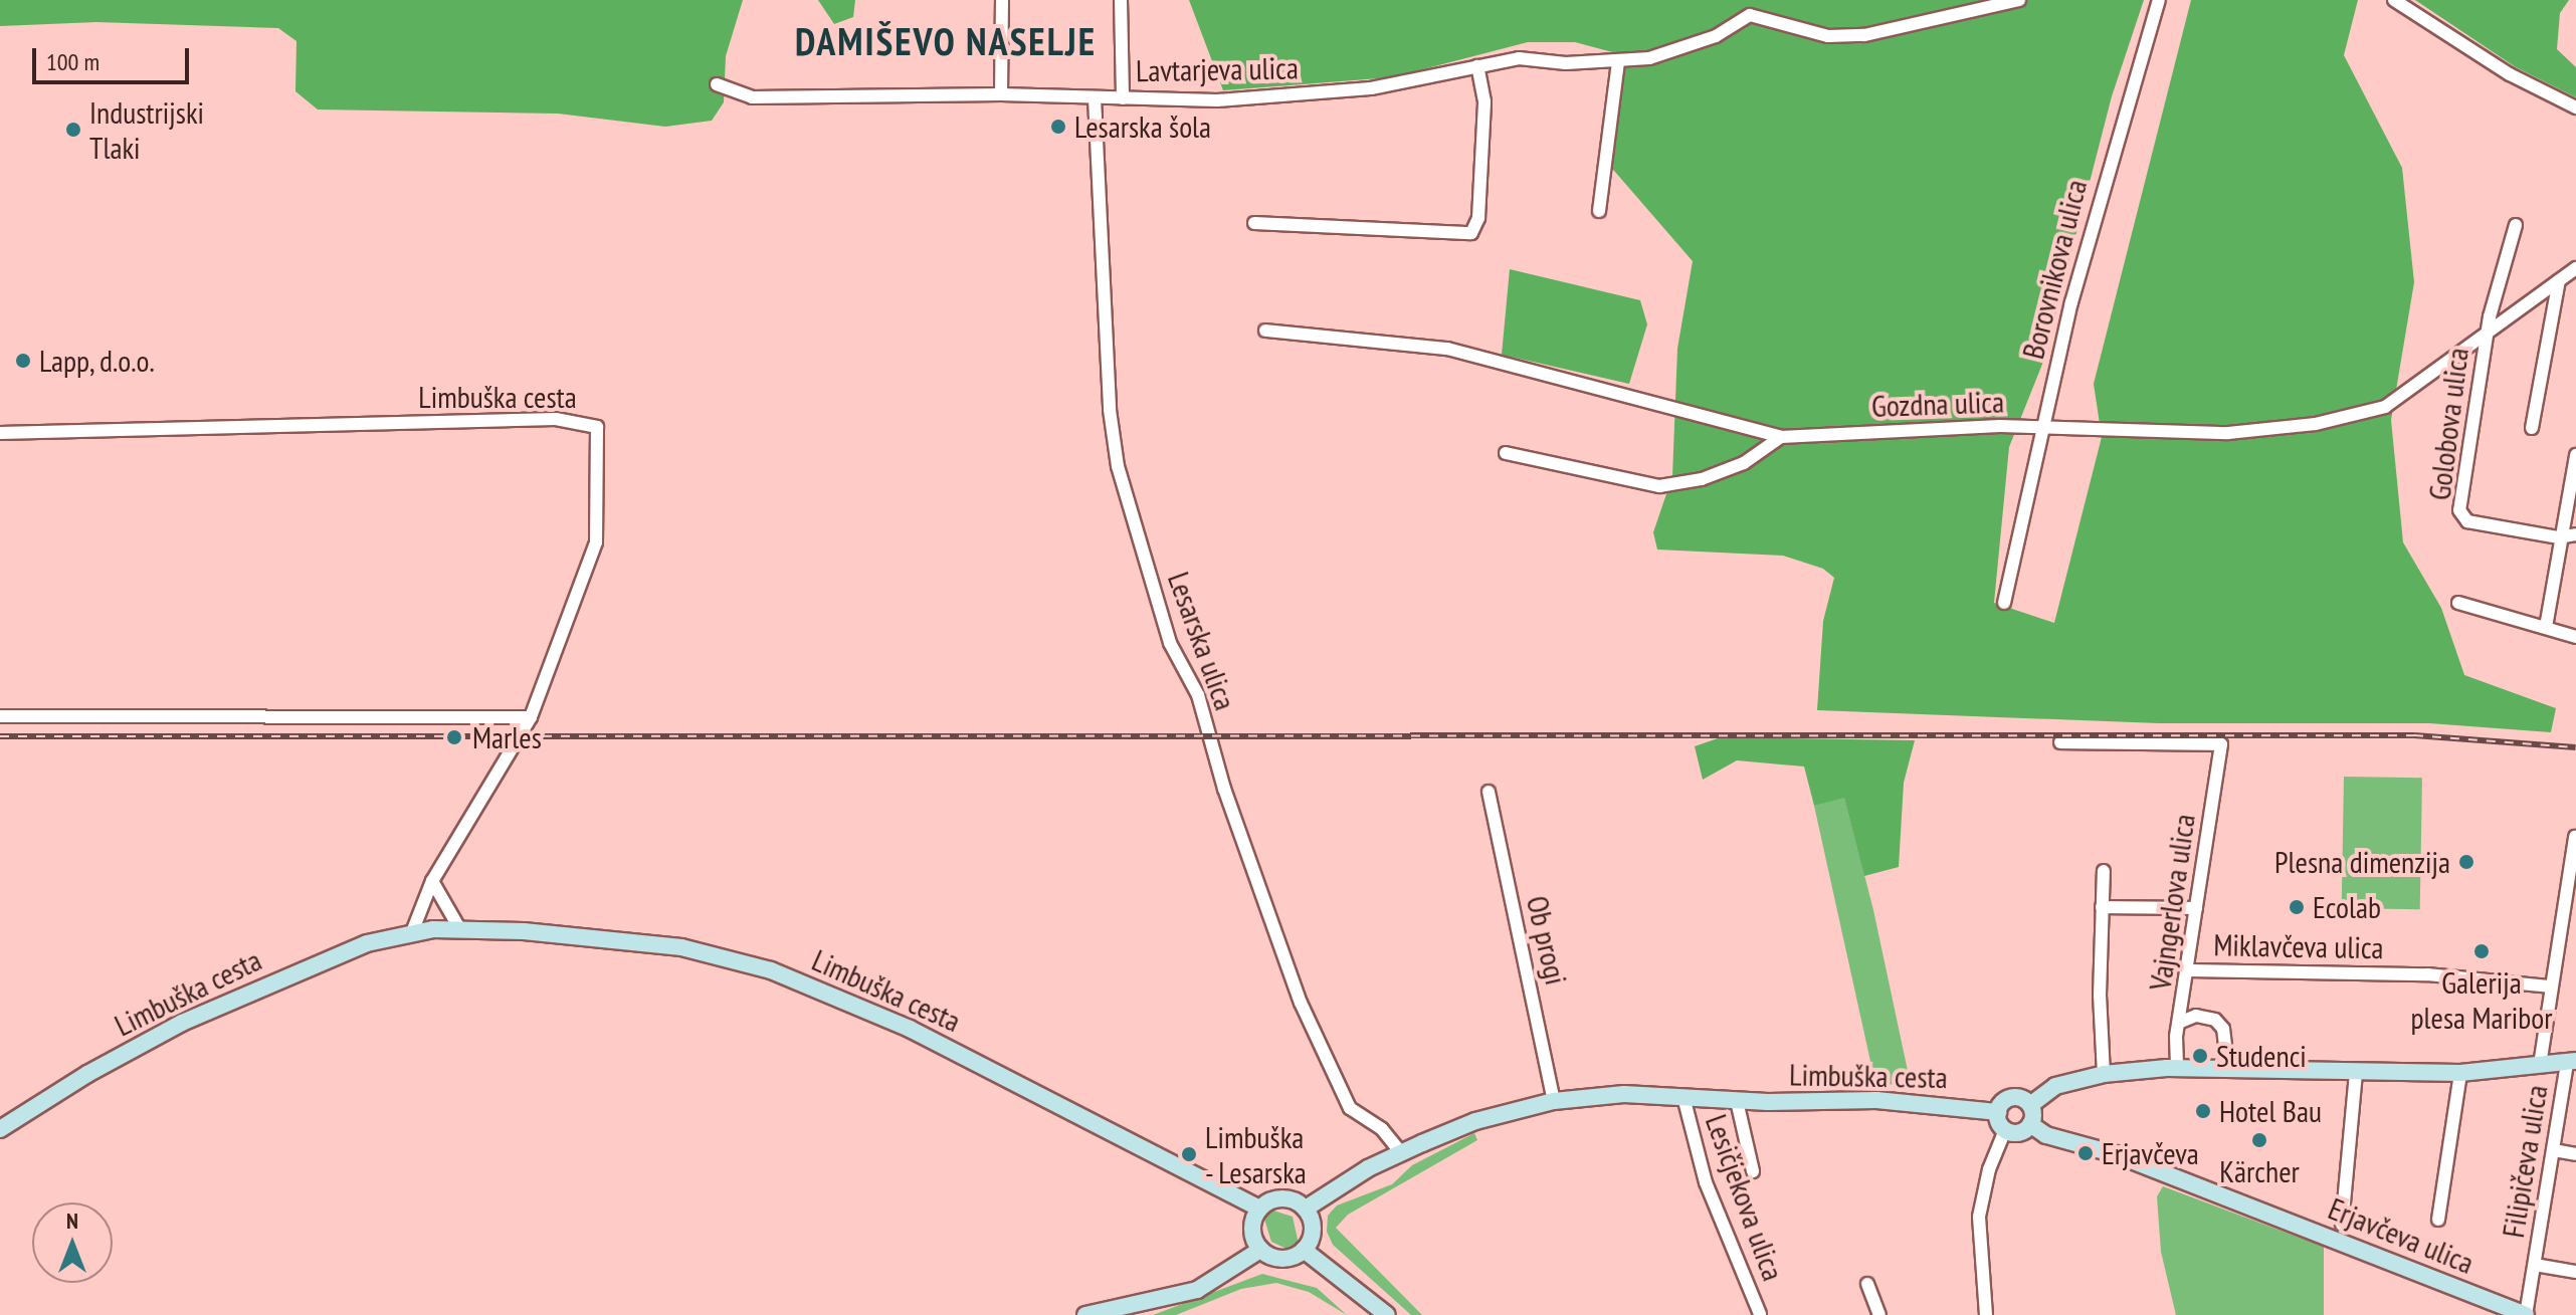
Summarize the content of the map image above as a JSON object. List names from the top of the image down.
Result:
{
  "streets": {
    "main road": ["Limbuška cesta", "Erjavčeva ulica"],
    "street": [
      "Lavtarjeva ulica",
      "Borovnikova ulica",
      "Gozdna ulica",
      "Golobova ulica",
      "Lesarska ulica",
      "Vajngerlova ulica",
      "Ob progi",
      "Miklavčeva ulica",
      "Filipičeva ulica",
      "Lesičjekova ulica"
    ]
  },
  "crossings": [
    ["Lavtarjeva ulica", "Lesarska ulica"],
    ["Borovnikova ulica", "Gozdna ulica"],
    ["Limbuška cesta", "Lesarska ulica"],
    ["Limbuška cesta", "Vajngerlova ulica"],
    ["Limbuška cesta", "Ob progi"],
    ["Limbuška cesta", "Filipičeva ulica"],
    ["Limbuška cesta", "Lesičjekova ulica"],
    ["Limbuška cesta", "Erjavčeva ulica"],
    ["Gozdna ulica", "Golobova ulica"],
    ["Vajngerlova ulica", "Miklavčeva ulica"],
    ["Filipičeva ulica", "Erjavčeva ulica"]
  ],
  "districts": ["DAMIŠEVO NASELJE"],
  "places": [
    "Lesarska šola",
    "Industrijski Tlaki",
    "Lapp, d.o.o.",
    "Marles",
    "Plesna dimenzija",
    "Ecolab",
    "Galerija plesa Maribor",
    "Studenci",
    "Hotel Bau",
    "Kärcher",
    "Erjavčeva",
    "Limbuška - Lesarska"
  ],
  "scale_bar": "100 m",
  "north": "top"
}
